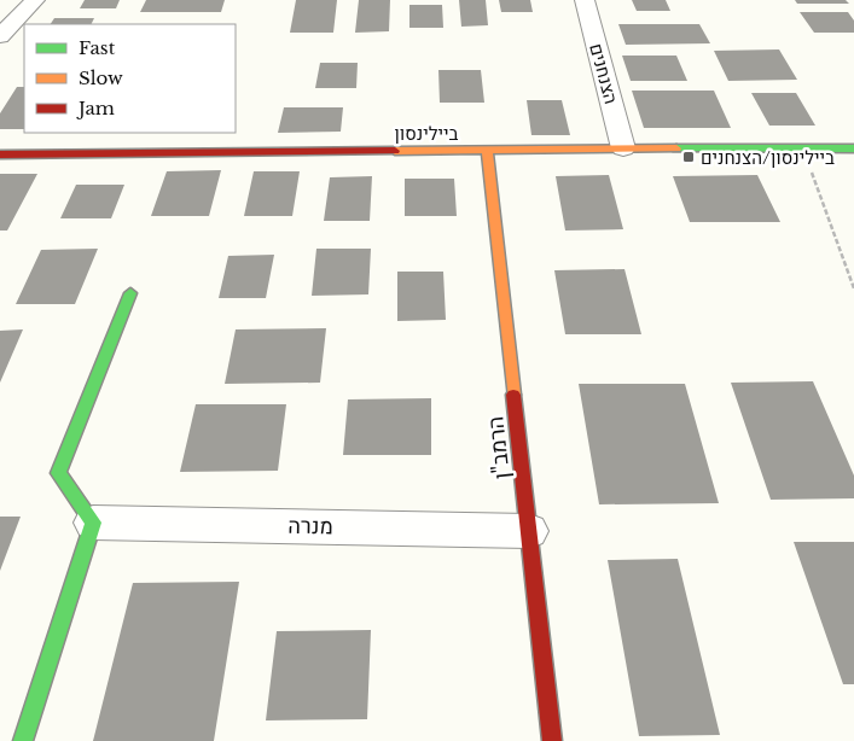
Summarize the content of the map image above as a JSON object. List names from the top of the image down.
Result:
{
  "streets": {
    "street": [
      "הצנחנים",
      "ביילינסון",
      "הרמב\"ן",
      "מנרה"
    ]
  },
  "crossings": [
    ["הצנחנים", "ביילינסון"],
    ["ביילינסון", "הרמב\"ן"],
    ["הרמב\"ן", "מנרה"]
  ],
  "places": {
    "transit": ["ביילינסון/הצנחנים"]
  },
  "legend": ["Fast", "Slow", "Jam"]
}
